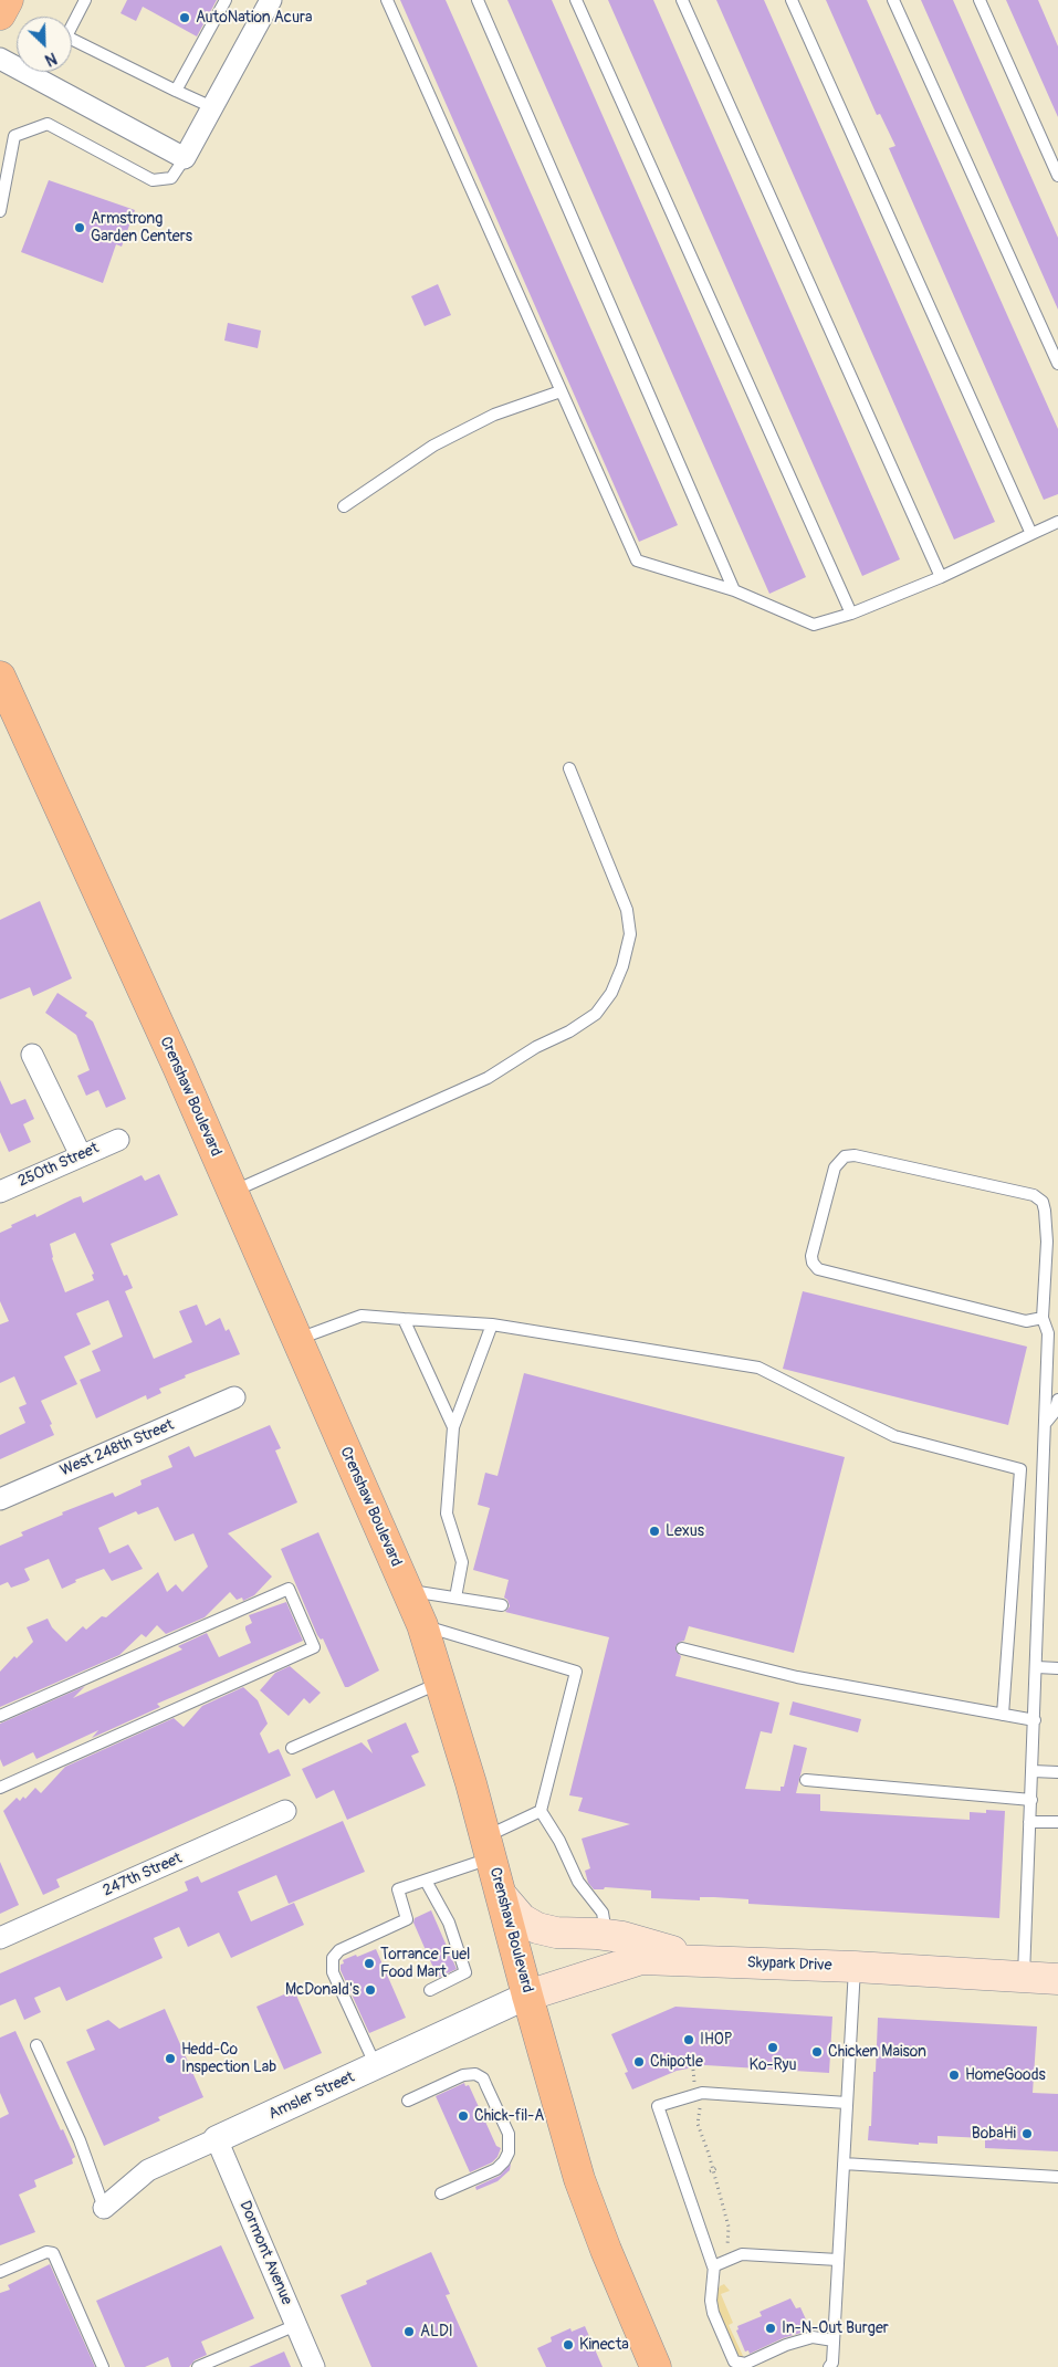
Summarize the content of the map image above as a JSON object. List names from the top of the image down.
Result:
{
  "streets": {
    "main road": ["Crenshaw Boulevard", "Skypark Drive"],
    "street": [
      "250th Street",
      "West 248th Street",
      "247th Street",
      "Amsler Street",
      "Dormont Avenue"
    ]
  },
  "crossings": [
    ["Crenshaw Boulevard", "Skypark Drive"],
    ["Crenshaw Boulevard", "Amsler Street"],
    ["Skypark Drive", "Amsler Street"],
    ["Amsler Street", "Dormont Avenue"]
  ],
  "places": [
    "AutoNation Acura",
    "Armstrong Garden Centers",
    "Lexus",
    "Torrance Fuel Food Mart",
    "McDonald's",
    "IHOP",
    "Ko-Ryu",
    "Chicken Maison",
    "Hedd-Co Inspection Lab",
    "Chipotle",
    "HomeGoods",
    "Chick-fil-A",
    "BobaHi",
    "In-N-Out Burger",
    "ALDI",
    "Kinecta"
  ],
  "north": "bottom right"
}
